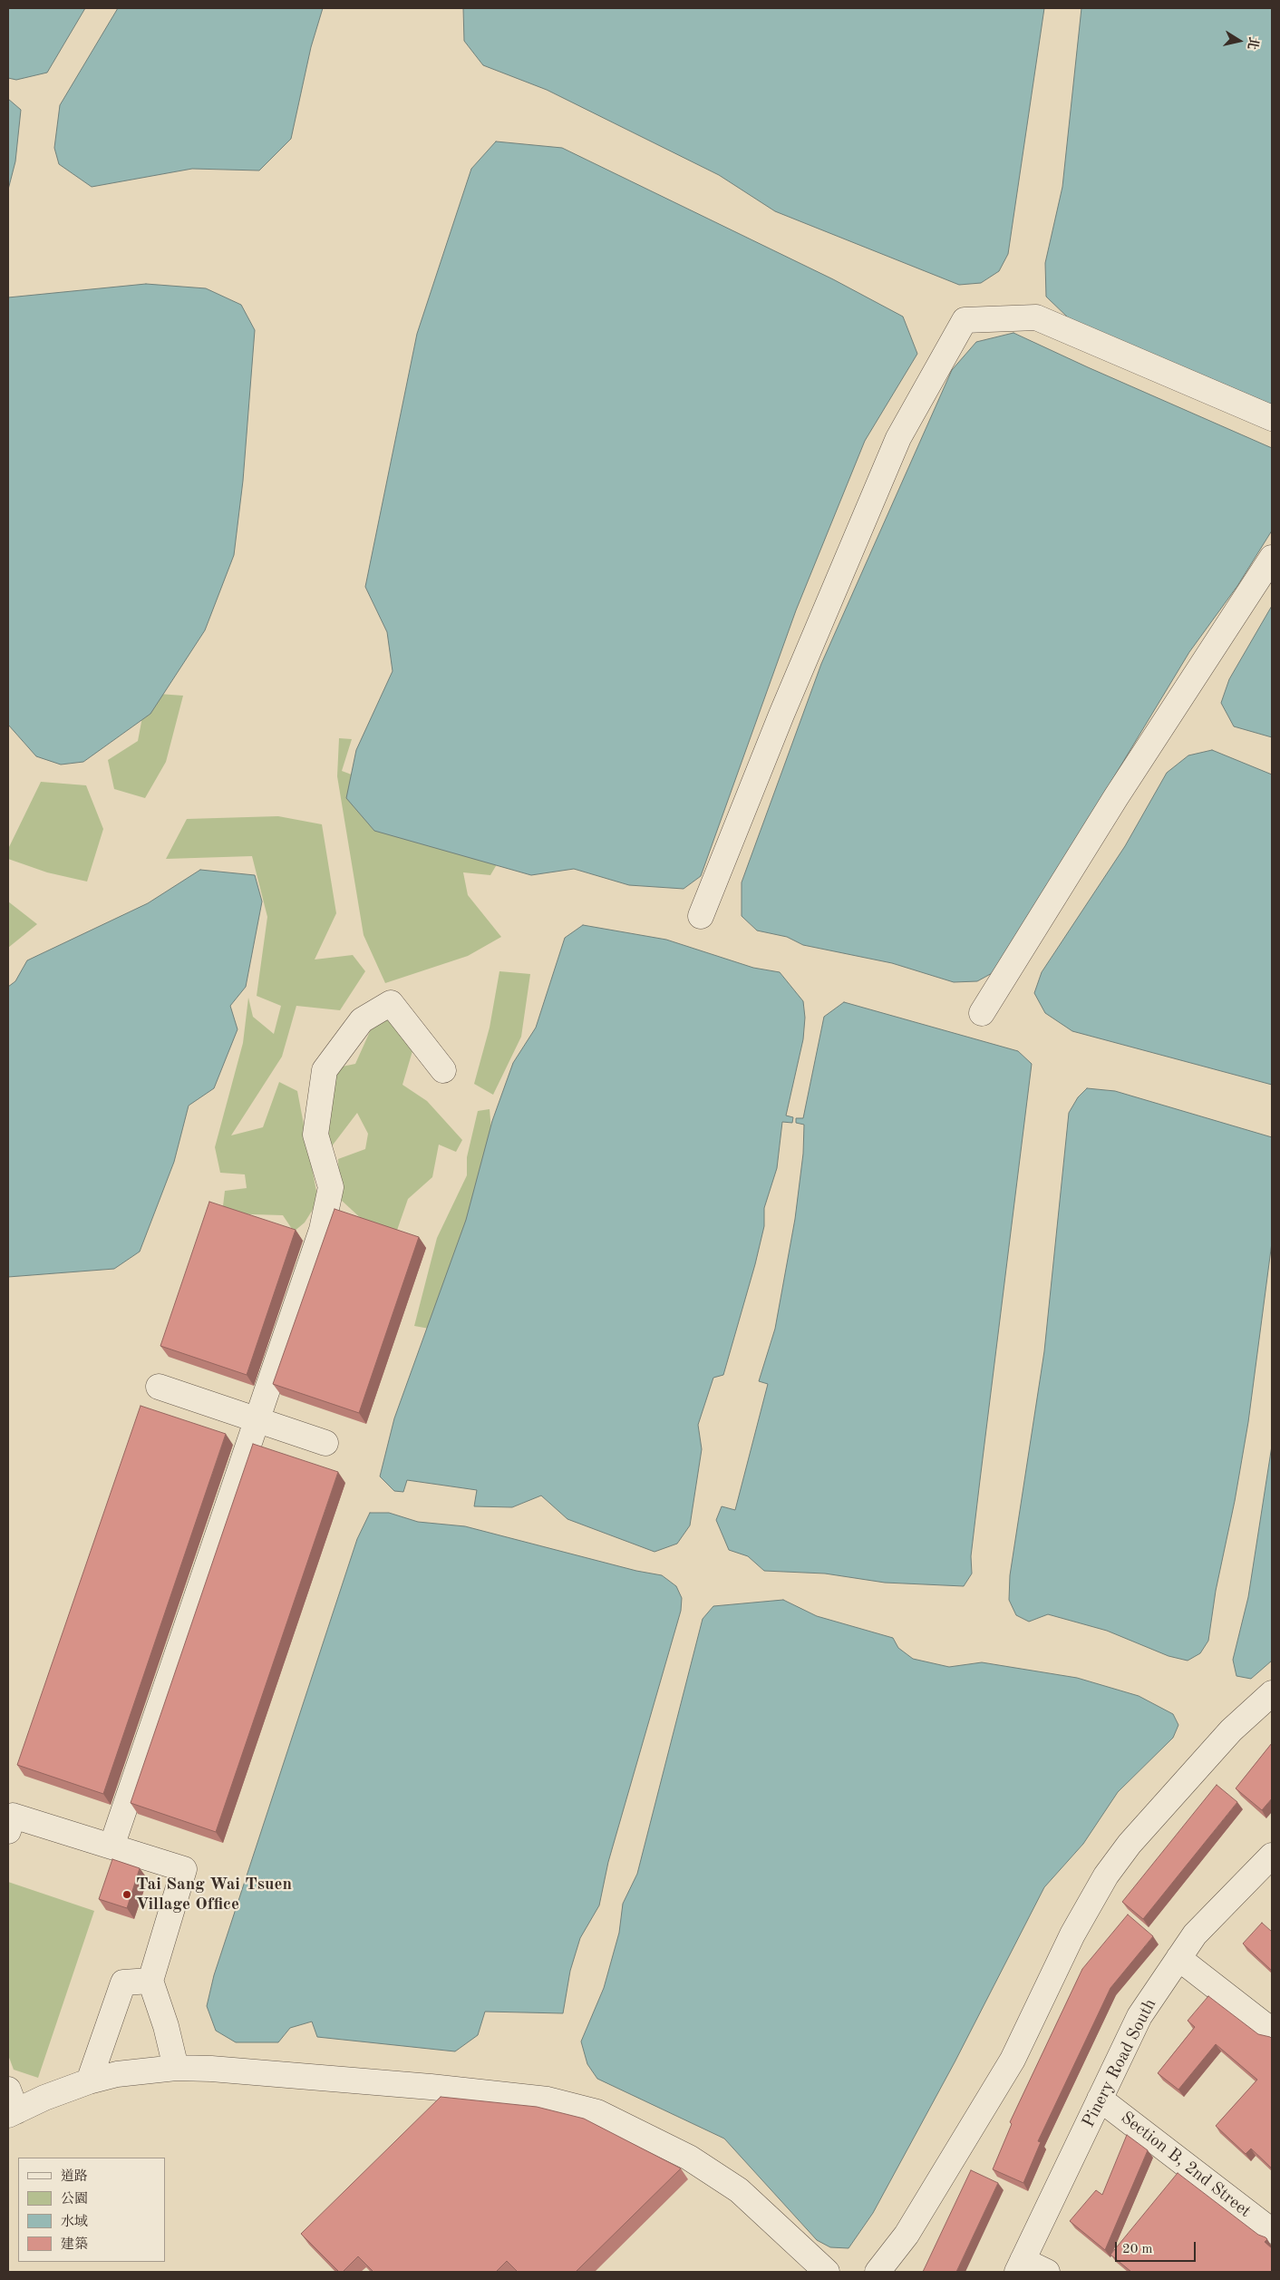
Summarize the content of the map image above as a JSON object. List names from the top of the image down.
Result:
{
  "streets": {
    "street": ["Pinery Road South", "Section B, 2nd Street"]
  },
  "crossings": [
    ["Pinery Road South", "Section B, 2nd Street"]
  ],
  "places": ["Tai Sang Wai Tsuen Village Office"],
  "legend": [
    "道路",
    "公園",
    "水域",
    "建築"
  ],
  "scale_bar": "20 m",
  "north": "right"
}
